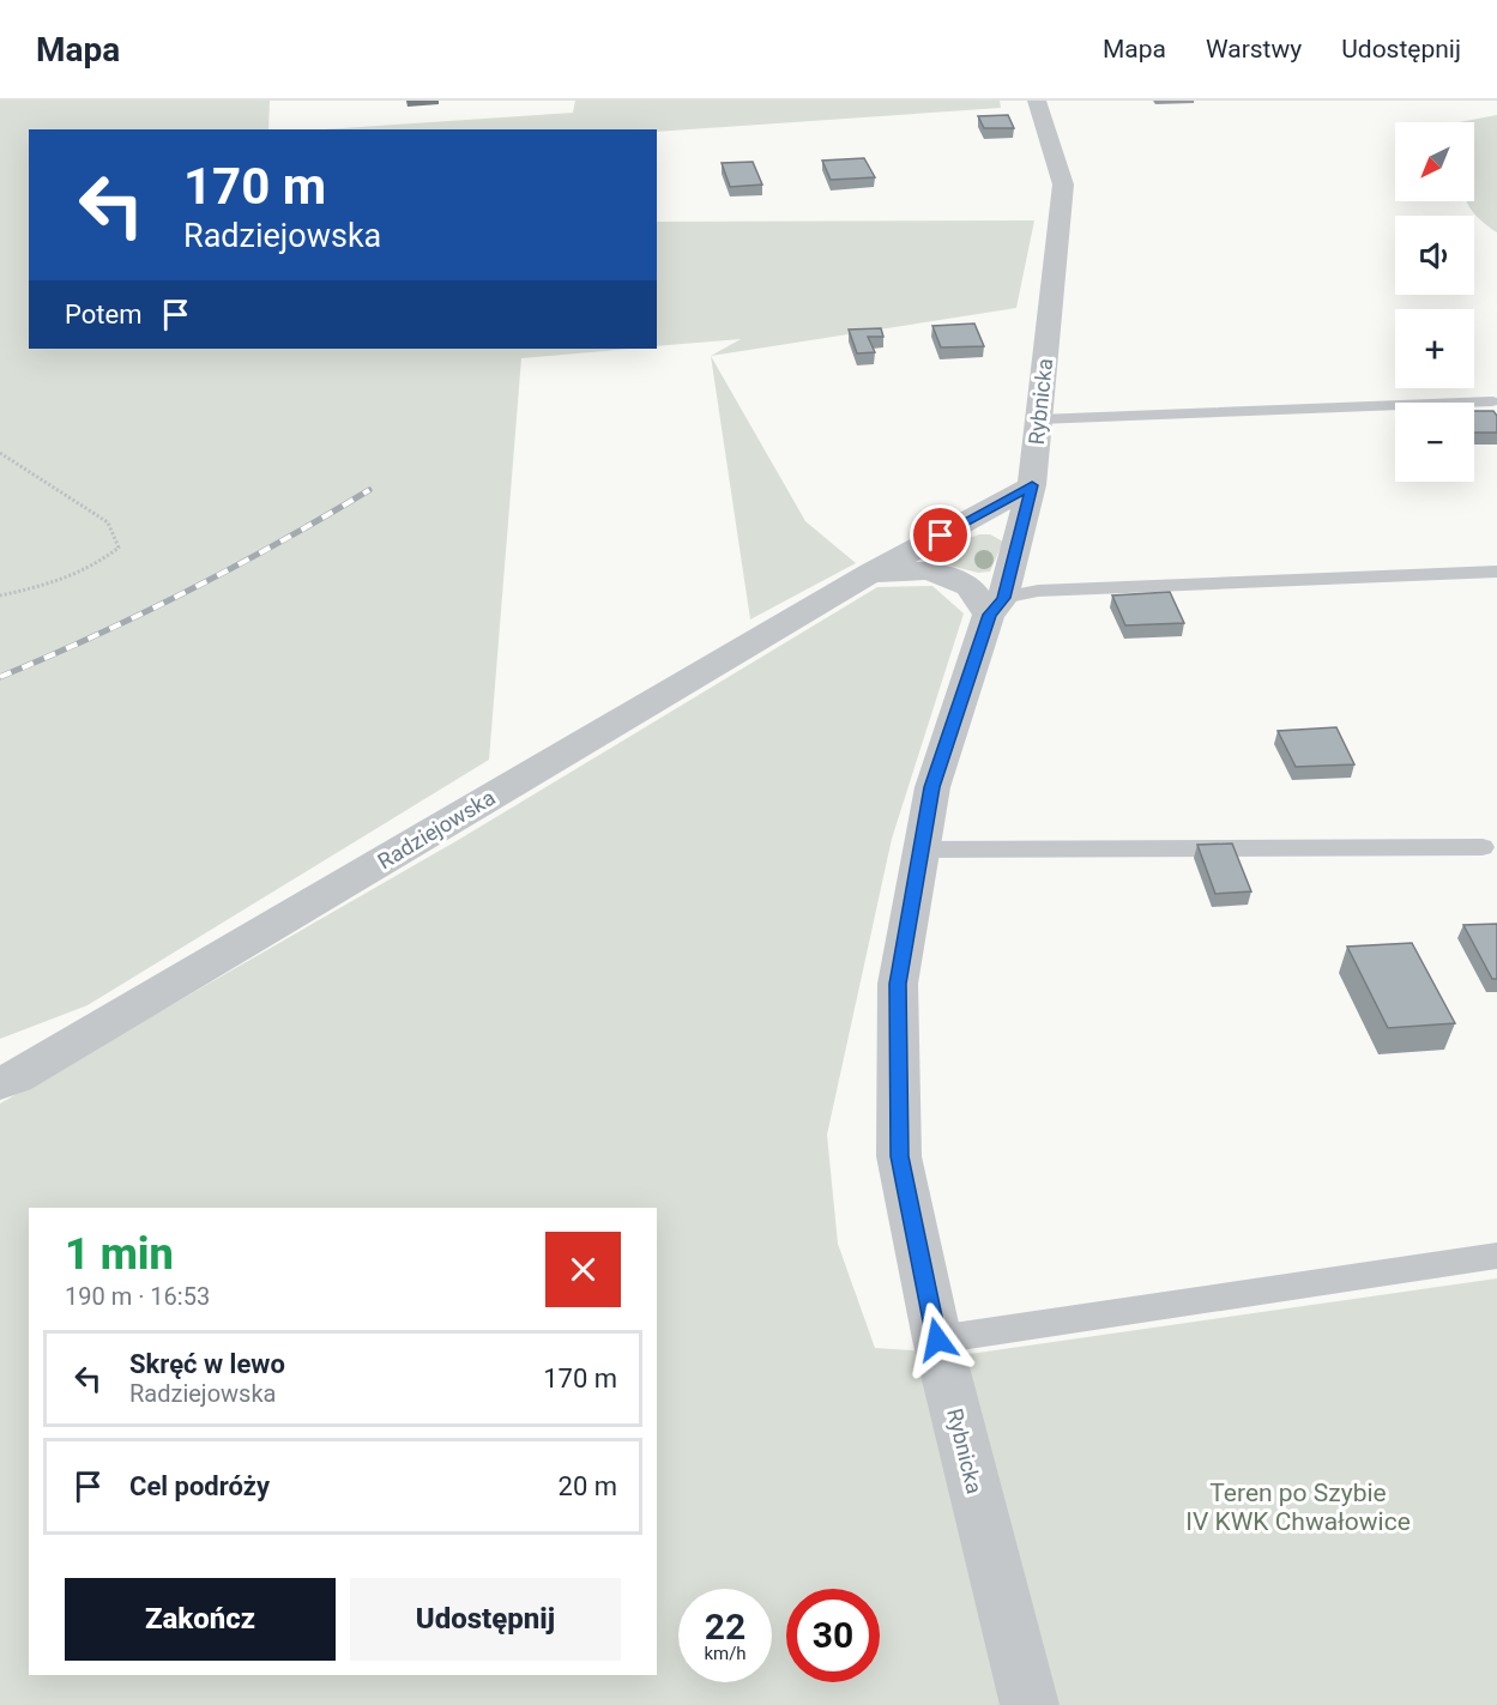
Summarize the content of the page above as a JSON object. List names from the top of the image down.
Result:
{
  "streets": {
    "street": ["Rybnicka", "Radziejowska"]
  },
  "crossings": [
    ["Rybnicka", "Radziejowska"]
  ],
  "parks": ["Teren po Szybie IV KWK Chwałowice"],
  "north": "bottom left",
  "page": {
    "header": "Mapa",
    "nav": ["Mapa", "Warstwy", "Udostępnij"],
    "map_buttons": ["+", "−"],
    "turn": ["170 m", "Radziejowska"],
    "then": "Potem",
    "heading": ["1 min", "190 m · 16:53"],
    "list": [
      {
        "name": "Skręć w lewo",
        "note": "Radziejowska",
        "value": "170 m"
      },
      {
        "name": "Cel podróży",
        "value": "20 m"
      }
    ],
    "buttons": ["Zakończ", "Udostępnij"],
    "speed": "22 km/h",
    "limit": "30"
  }
}
